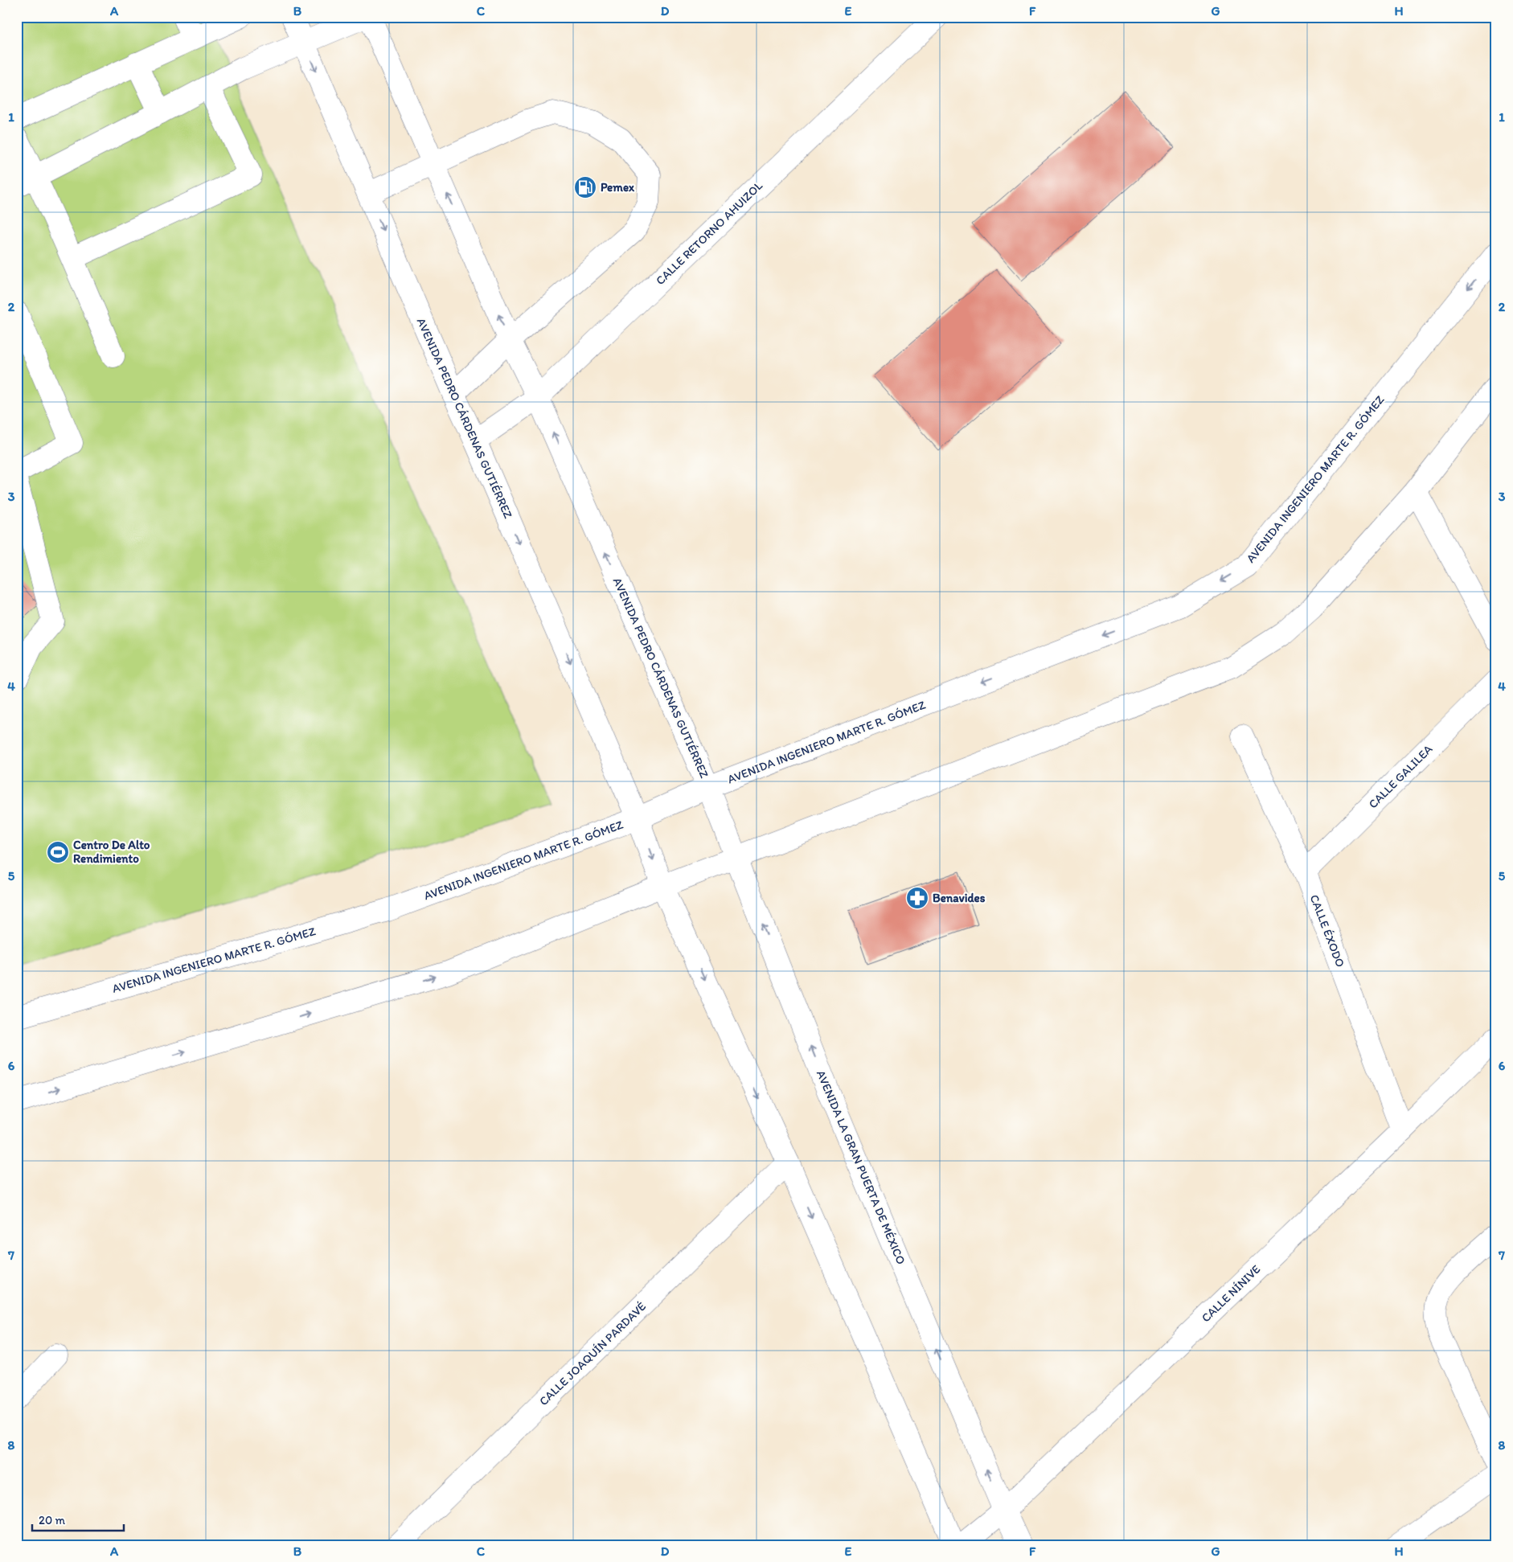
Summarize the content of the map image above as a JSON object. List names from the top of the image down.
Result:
{
  "streets": {
    "main road": [
      "CALLE RETORNO AHUIZOL",
      "AVENIDA PEDRO CÁRDENAS GUTIÉRREZ",
      "AVENIDA INGENIERO MARTE R. GÓMEZ",
      "CALLE GALILEA",
      "CALLE ÉXODO",
      "AVENIDA LA GRAN PUERTA DE MÉXICO",
      "CALLE NÍNIVE",
      "CALLE JOAQUÍN PARDAVÉ"
    ]
  },
  "crossings": [
    ["CALLE RETORNO AHUIZOL", "AVENIDA PEDRO CÁRDENAS GUTIÉRREZ"],
    ["AVENIDA PEDRO CÁRDENAS GUTIÉRREZ", "AVENIDA INGENIERO MARTE R. GÓMEZ"],
    ["AVENIDA PEDRO CÁRDENAS GUTIÉRREZ", "AVENIDA LA GRAN PUERTA DE MÉXICO"],
    ["AVENIDA INGENIERO MARTE R. GÓMEZ", "AVENIDA LA GRAN PUERTA DE MÉXICO"],
    ["CALLE GALILEA", "CALLE ÉXODO"],
    ["CALLE ÉXODO", "CALLE NÍNIVE"],
    ["AVENIDA LA GRAN PUERTA DE MÉXICO", "CALLE NÍNIVE"]
  ],
  "places": {
    "fuel station": ["Pemex"],
    "sports": ["Centro De Alto Rendimiento"],
    "pharmacy": ["Benavides"]
  },
  "scale_bar": "20 m",
  "grid": {
    "columns": [
      "A",
      "B",
      "C",
      "D",
      "E",
      "F",
      "G",
      "H"
    ],
    "rows": [
      "1",
      "2",
      "3",
      "4",
      "5",
      "6",
      "7",
      "8"
    ]
  }
}
